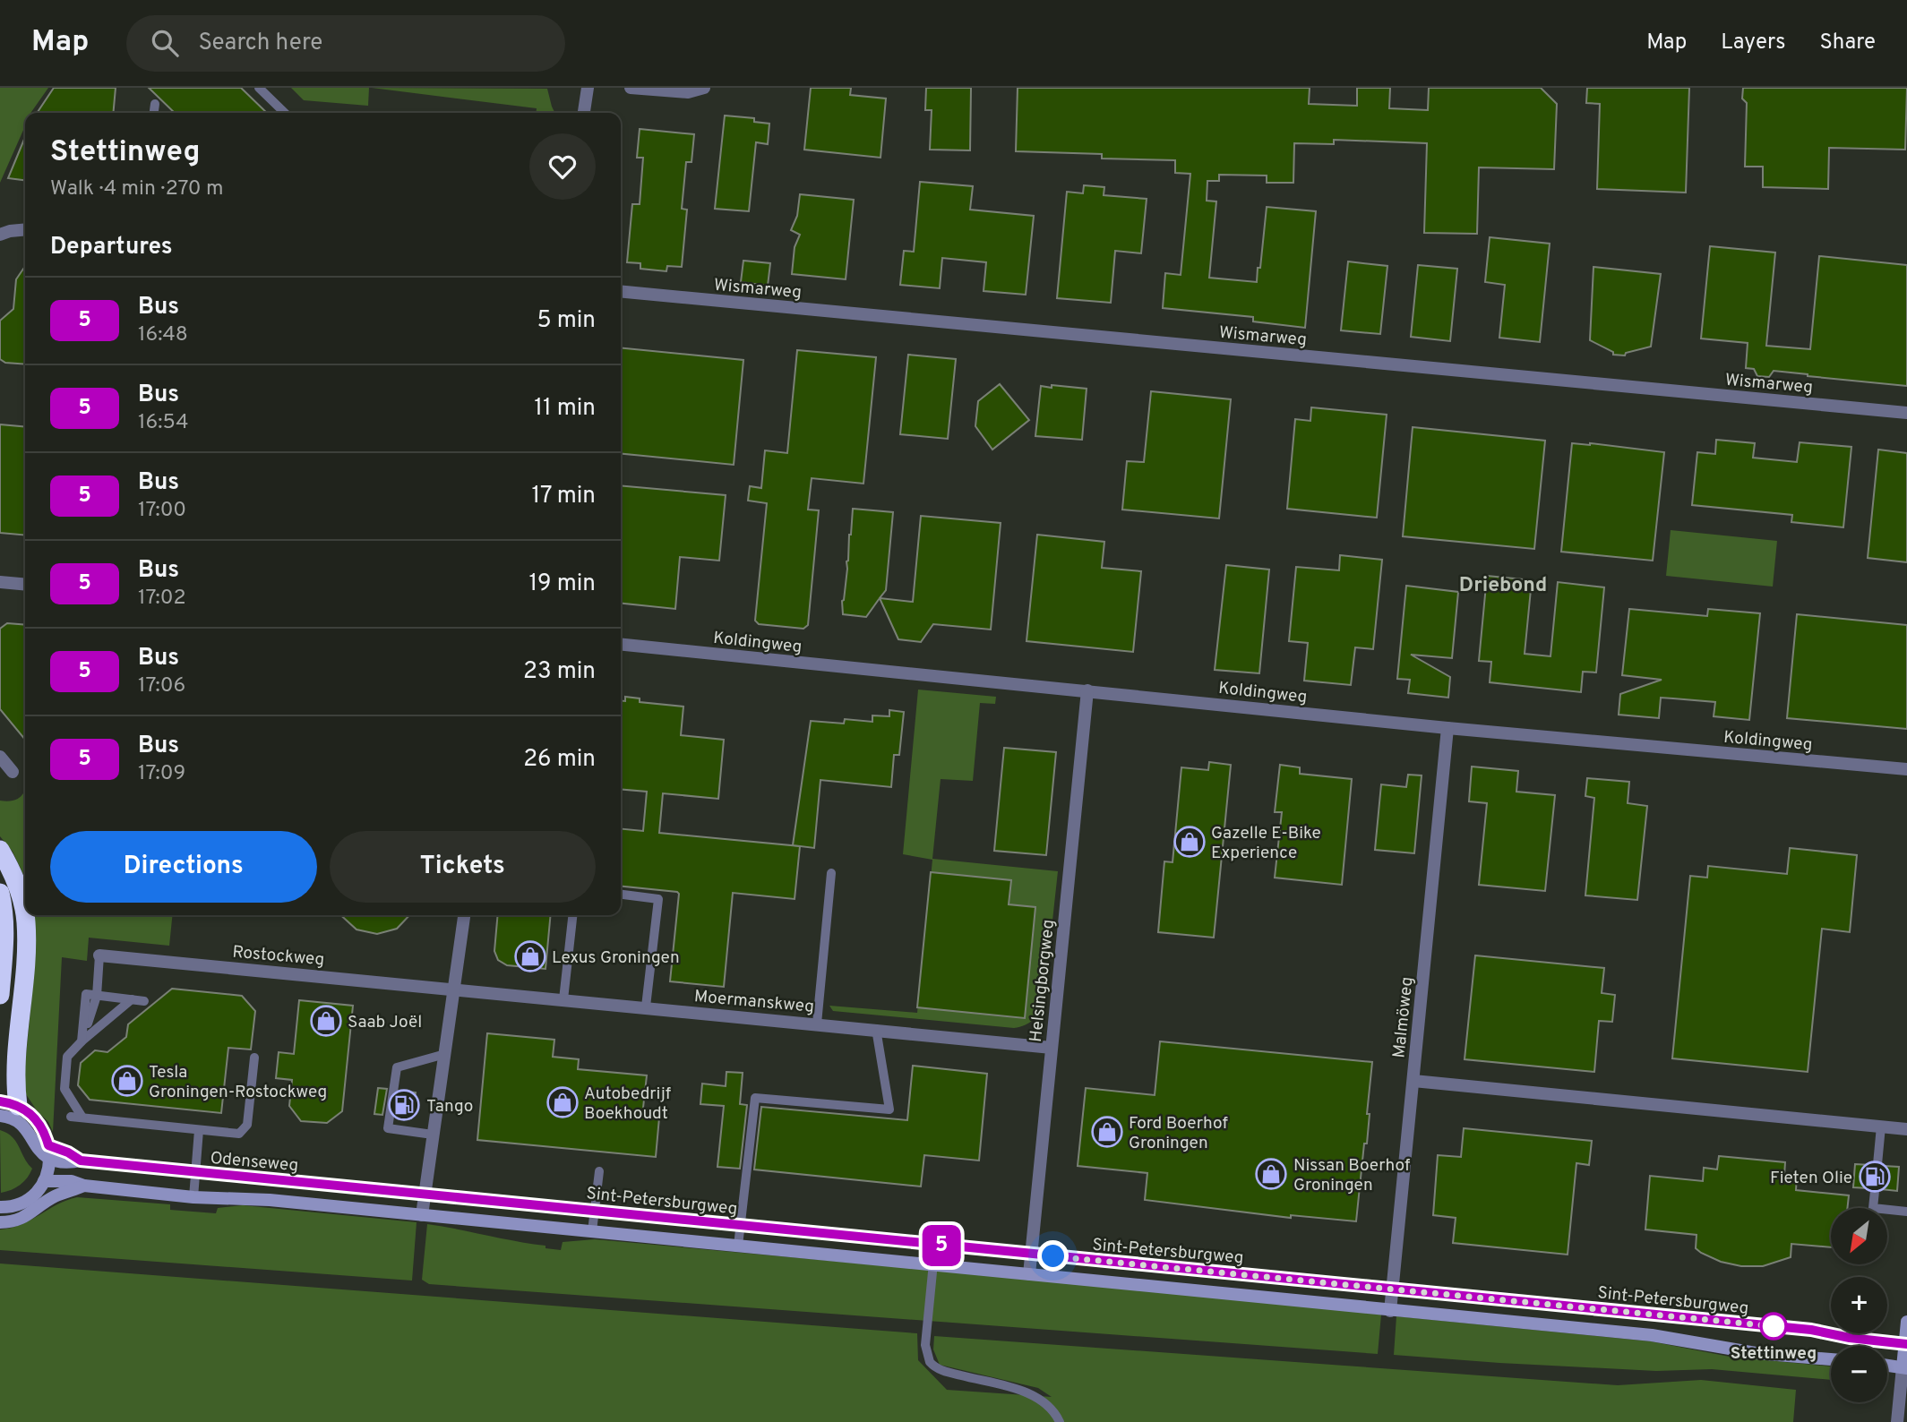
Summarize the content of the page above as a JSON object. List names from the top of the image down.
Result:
{
  "streets": {
    "street": [
      "Wismarweg",
      "Koldingweg",
      "Rostockweg",
      "Helsingborgweg",
      "Moermanskweg",
      "Malmöweg",
      "Odenseweg",
      "Sint-Petersburgweg"
    ]
  },
  "crossings": [
    ["Koldingweg", "Helsingborgweg"],
    ["Koldingweg", "Malmöweg"],
    ["Rostockweg", "Moermanskweg"],
    ["Helsingborgweg", "Moermanskweg"],
    ["Helsingborgweg", "Sint-Petersburgweg"],
    ["Malmöweg", "Sint-Petersburgweg"],
    ["Odenseweg", "Sint-Petersburgweg"]
  ],
  "districts": ["Driebond"],
  "places": {
    "shop": [
      "Gazelle E-Bike Experience",
      "Lexus Groningen",
      "Saab Joël",
      "Tesla Groningen-Rostockweg",
      "Autobedrijf Boekhoudt",
      "Ford Boerhof Groningen",
      "Nissan Boerhof Groningen"
    ],
    "fuel station": ["Tango", "Fieten Olie"],
    "other": ["Stettinweg"]
  },
  "lines": ["bus line 5"],
  "north": "bottom left",
  "page": {
    "header": "Map",
    "search": "Search here",
    "nav": ["Map", "Layers", "Share"],
    "on_map": "5",
    "heading": [
      ["Stettinweg", "Walk · 4 min · 270 m"],
      "Departures"
    ],
    "list": [
      {
        "mark": "5",
        "name": "Bus",
        "note": "16:48",
        "value": "5 min"
      },
      {
        "mark": "5",
        "name": "Bus",
        "note": "16:54",
        "value": "11 min"
      },
      {
        "mark": "5",
        "name": "Bus",
        "note": "17:00",
        "value": "17 min"
      },
      {
        "mark": "5",
        "name": "Bus",
        "note": "17:02",
        "value": "19 min"
      },
      {
        "mark": "5",
        "name": "Bus",
        "note": "17:06",
        "value": "23 min"
      },
      {
        "mark": "5",
        "name": "Bus",
        "note": "17:09",
        "value": "26 min"
      }
    ],
    "buttons": ["Directions", "Tickets"],
    "map_buttons": ["+", "−"]
  }
}
